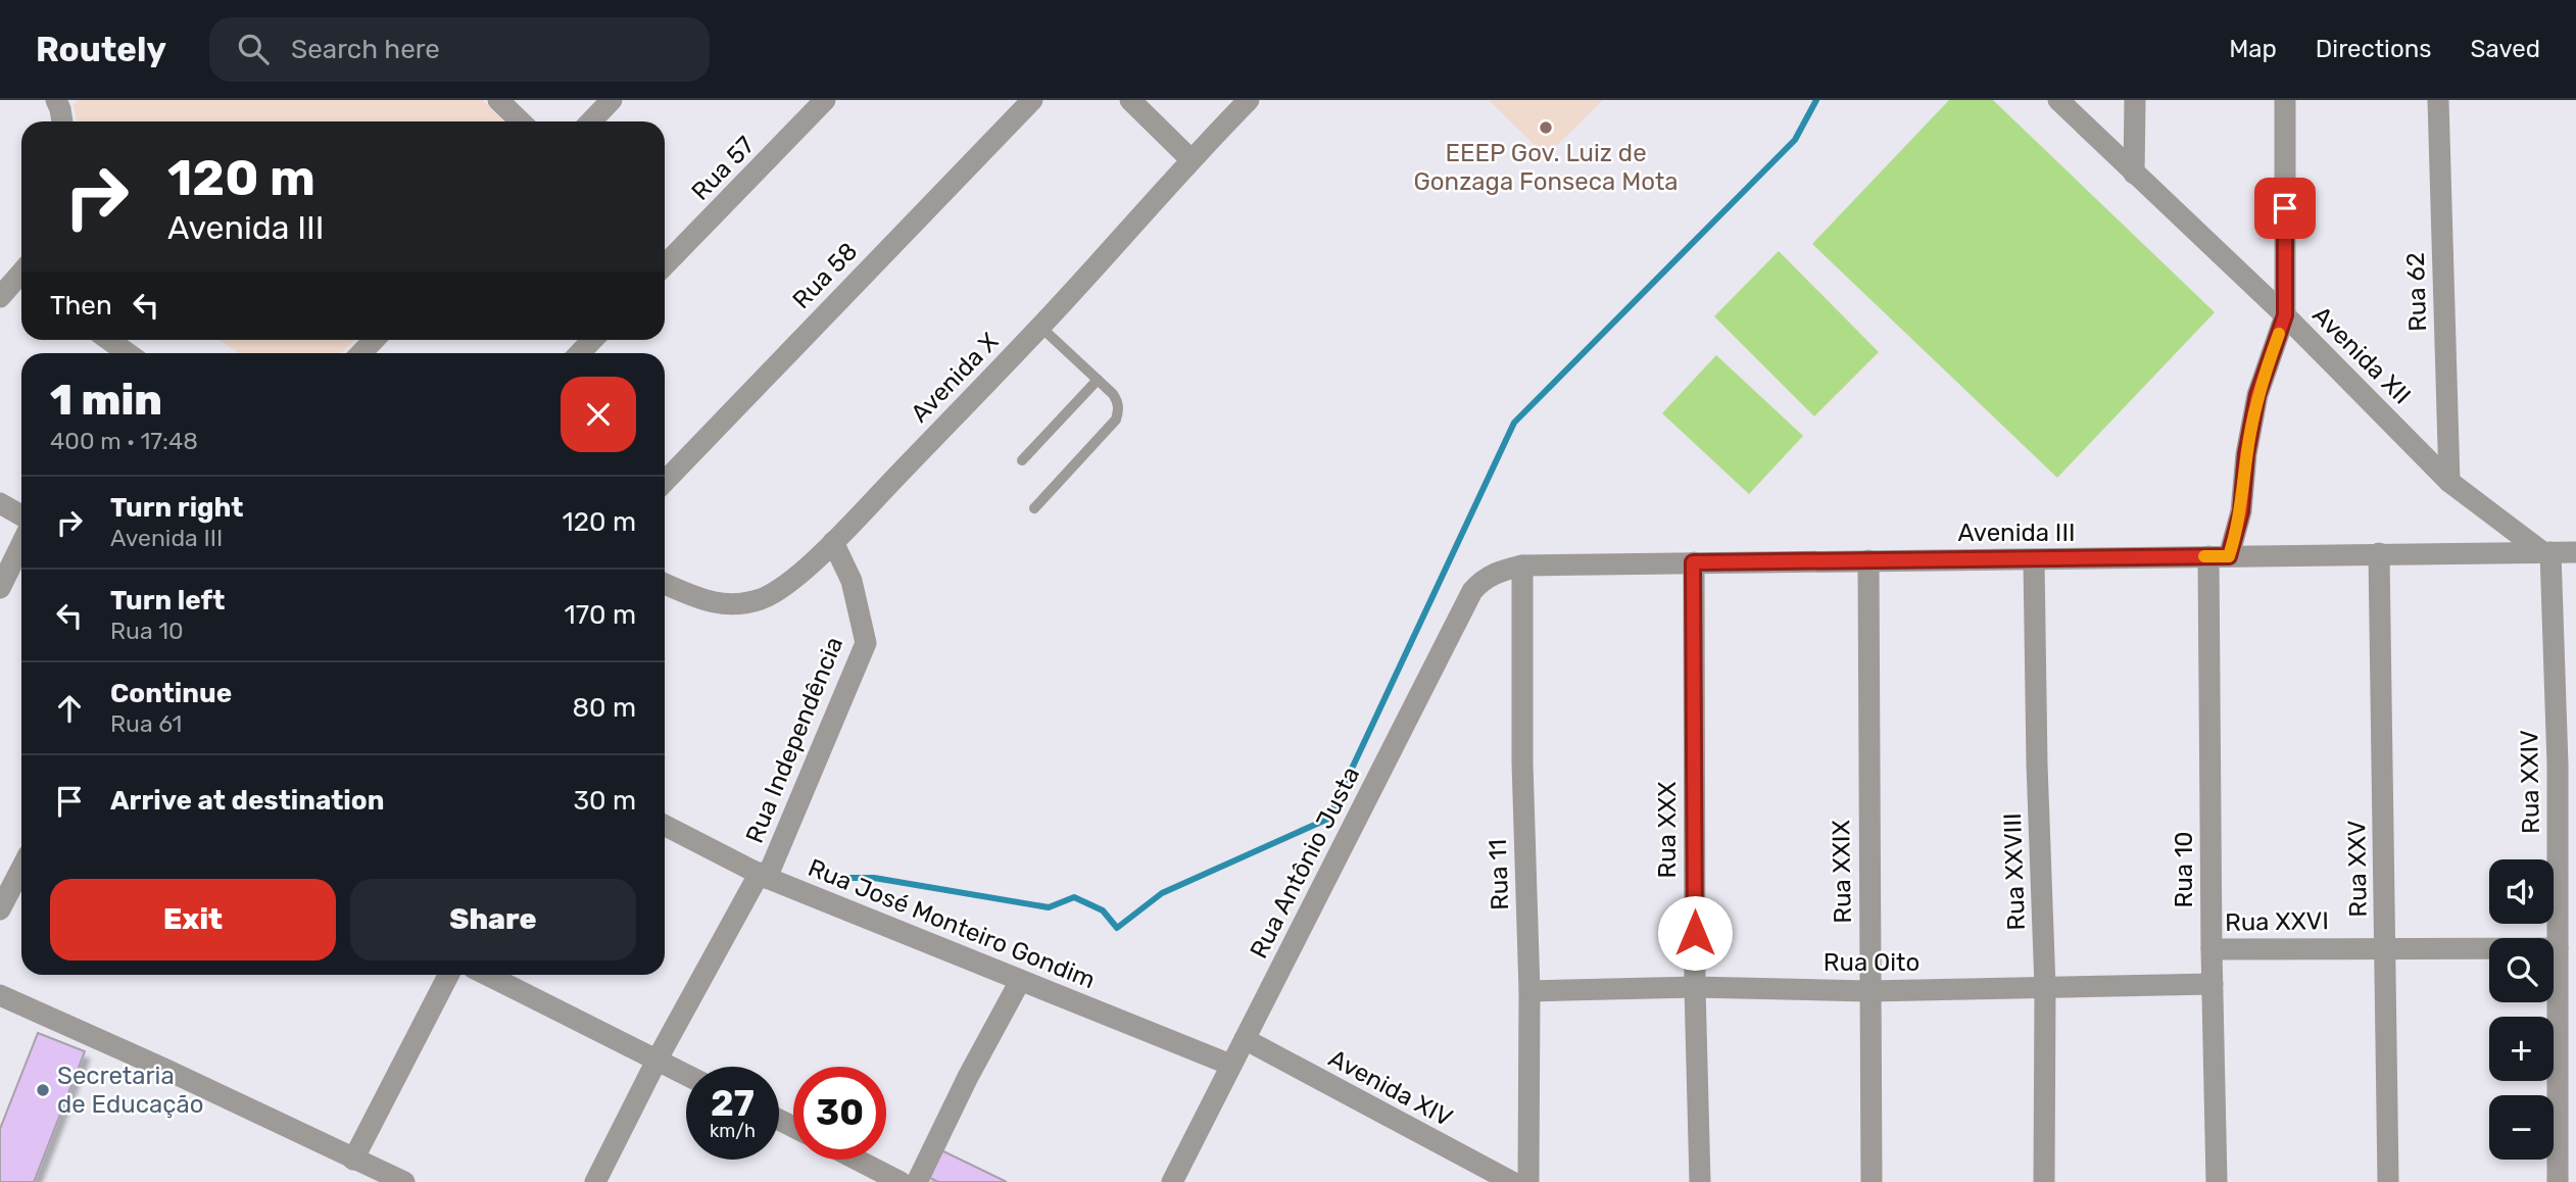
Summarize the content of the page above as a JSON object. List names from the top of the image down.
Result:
{
  "streets": {
    "street": [
      "Rua 57",
      "Rua 58",
      "Rua 62",
      "Avenida XII",
      "Avenida X",
      "Avenida III",
      "Rua Independência",
      "Rua XXIV",
      "Rua XXX",
      "Rua Antônio Justa",
      "Rua XXV",
      "Rua 10",
      "Rua XXIX",
      "Rua XXVIII",
      "Rua 11",
      "Rua XXVI",
      "Rua José Monteiro Gondim",
      "Rua Oito",
      "Avenida XIV"
    ]
  },
  "crossings": [
    ["Rua 62", "Avenida XII"],
    ["Avenida XII", "Avenida III"],
    ["Avenida XII", "Rua XXIV"],
    ["Avenida XII", "Rua 10"],
    ["Avenida X", "Rua Independência"],
    ["Avenida III", "Rua XXIV"],
    ["Avenida III", "Rua XXX"],
    ["Avenida III", "Rua Antônio Justa"],
    ["Avenida III", "Rua XXV"],
    ["Avenida III", "Rua 10"],
    ["Avenida III", "Rua XXIX"],
    ["Avenida III", "Rua XXVIII"],
    ["Avenida III", "Rua 11"],
    ["Rua Independência", "Rua José Monteiro Gondim"],
    ["Rua XXIV", "Rua XXVI"],
    ["Rua XXX", "Rua Oito"],
    ["Rua Antônio Justa", "Rua José Monteiro Gondim"],
    ["Rua Antônio Justa", "Avenida XIV"],
    ["Rua XXV", "Rua XXVI"],
    ["Rua 10", "Rua XXVI"],
    ["Rua 10", "Rua Oito"],
    ["Rua XXIX", "Rua Oito"],
    ["Rua XXVIII", "Rua Oito"],
    ["Rua 11", "Rua Oito"]
  ],
  "places": ["EEEP Gov. Luiz de Gonzaga Fonseca Mota", "Secretaria de Educação"],
  "page": {
    "header": "Routely",
    "search": "Search here",
    "nav": ["Map", "Directions", "Saved"],
    "turn": ["120 m", "Avenida III"],
    "then": "Then",
    "heading": ["1 min", "400 m · 17:48"],
    "list": [
      {
        "name": "Turn right",
        "note": "Avenida III",
        "value": "120 m"
      },
      {
        "name": "Turn left",
        "note": "Rua 10",
        "value": "170 m"
      },
      {
        "name": "Continue",
        "note": "Rua 61",
        "value": "80 m"
      },
      {
        "name": "Arrive at destination",
        "value": "30 m"
      }
    ],
    "map_buttons": ["+", "−"],
    "buttons": ["Exit", "Share"],
    "speed": "27 km/h",
    "limit": "30"
  }
}
